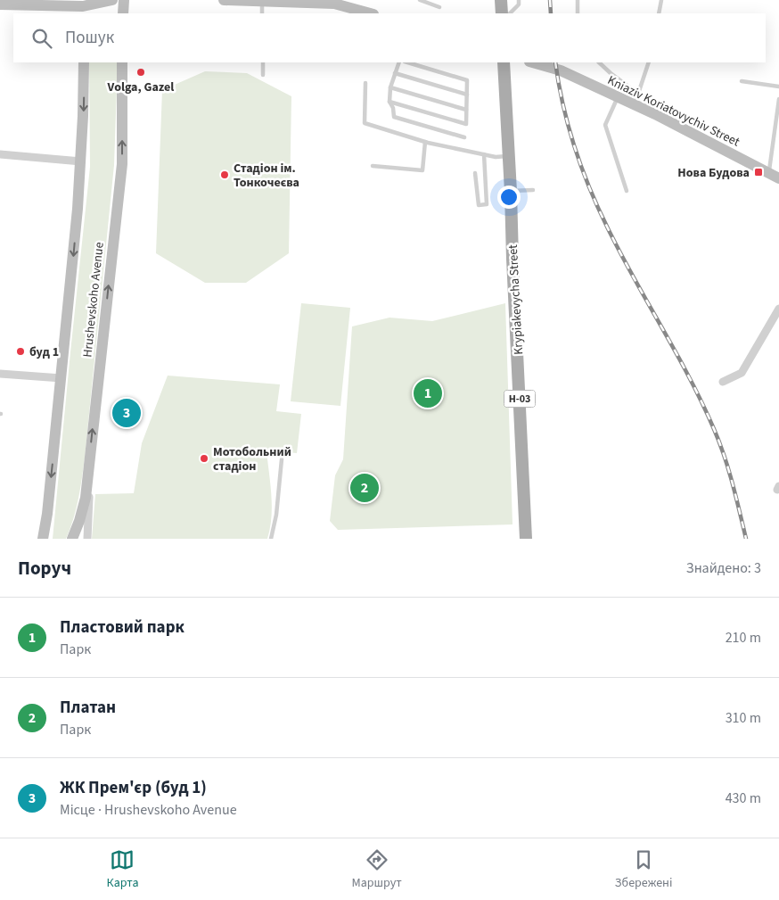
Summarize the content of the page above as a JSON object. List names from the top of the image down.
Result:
{
  "streets": {
    "main road": [
      "Kniaziv Koriatovychiv Street",
      "Hrushevskoho Avenue",
      "Krypiakevycha Street",
      "Н-03"
    ]
  },
  "places": {
    "other": [
      "Volga, Gazel",
      "Стадіон ім. Тонкочеєва",
      "буд 1",
      "Мотобольний стадіон"
    ],
    "transit": ["Нова Будова"]
  },
  "page": {
    "search": "Пошук",
    "pins": ["1", "3", "2"],
    "heading": ["Поруч", "Знайдено: 3"],
    "list": [
      {
        "mark": "1",
        "name": "Пластовий парк",
        "note": "Парк",
        "value": "210 m"
      },
      {
        "mark": "2",
        "name": "Платан",
        "note": "Парк",
        "value": "310 m"
      },
      {
        "mark": "3",
        "name": "ЖК Прем'єр (буд 1)",
        "note": "Місце · Hrushevskoho Avenue",
        "value": "430 m"
      }
    ],
    "nav": ["Карта", "Маршрут", "Збережені"]
  }
}
